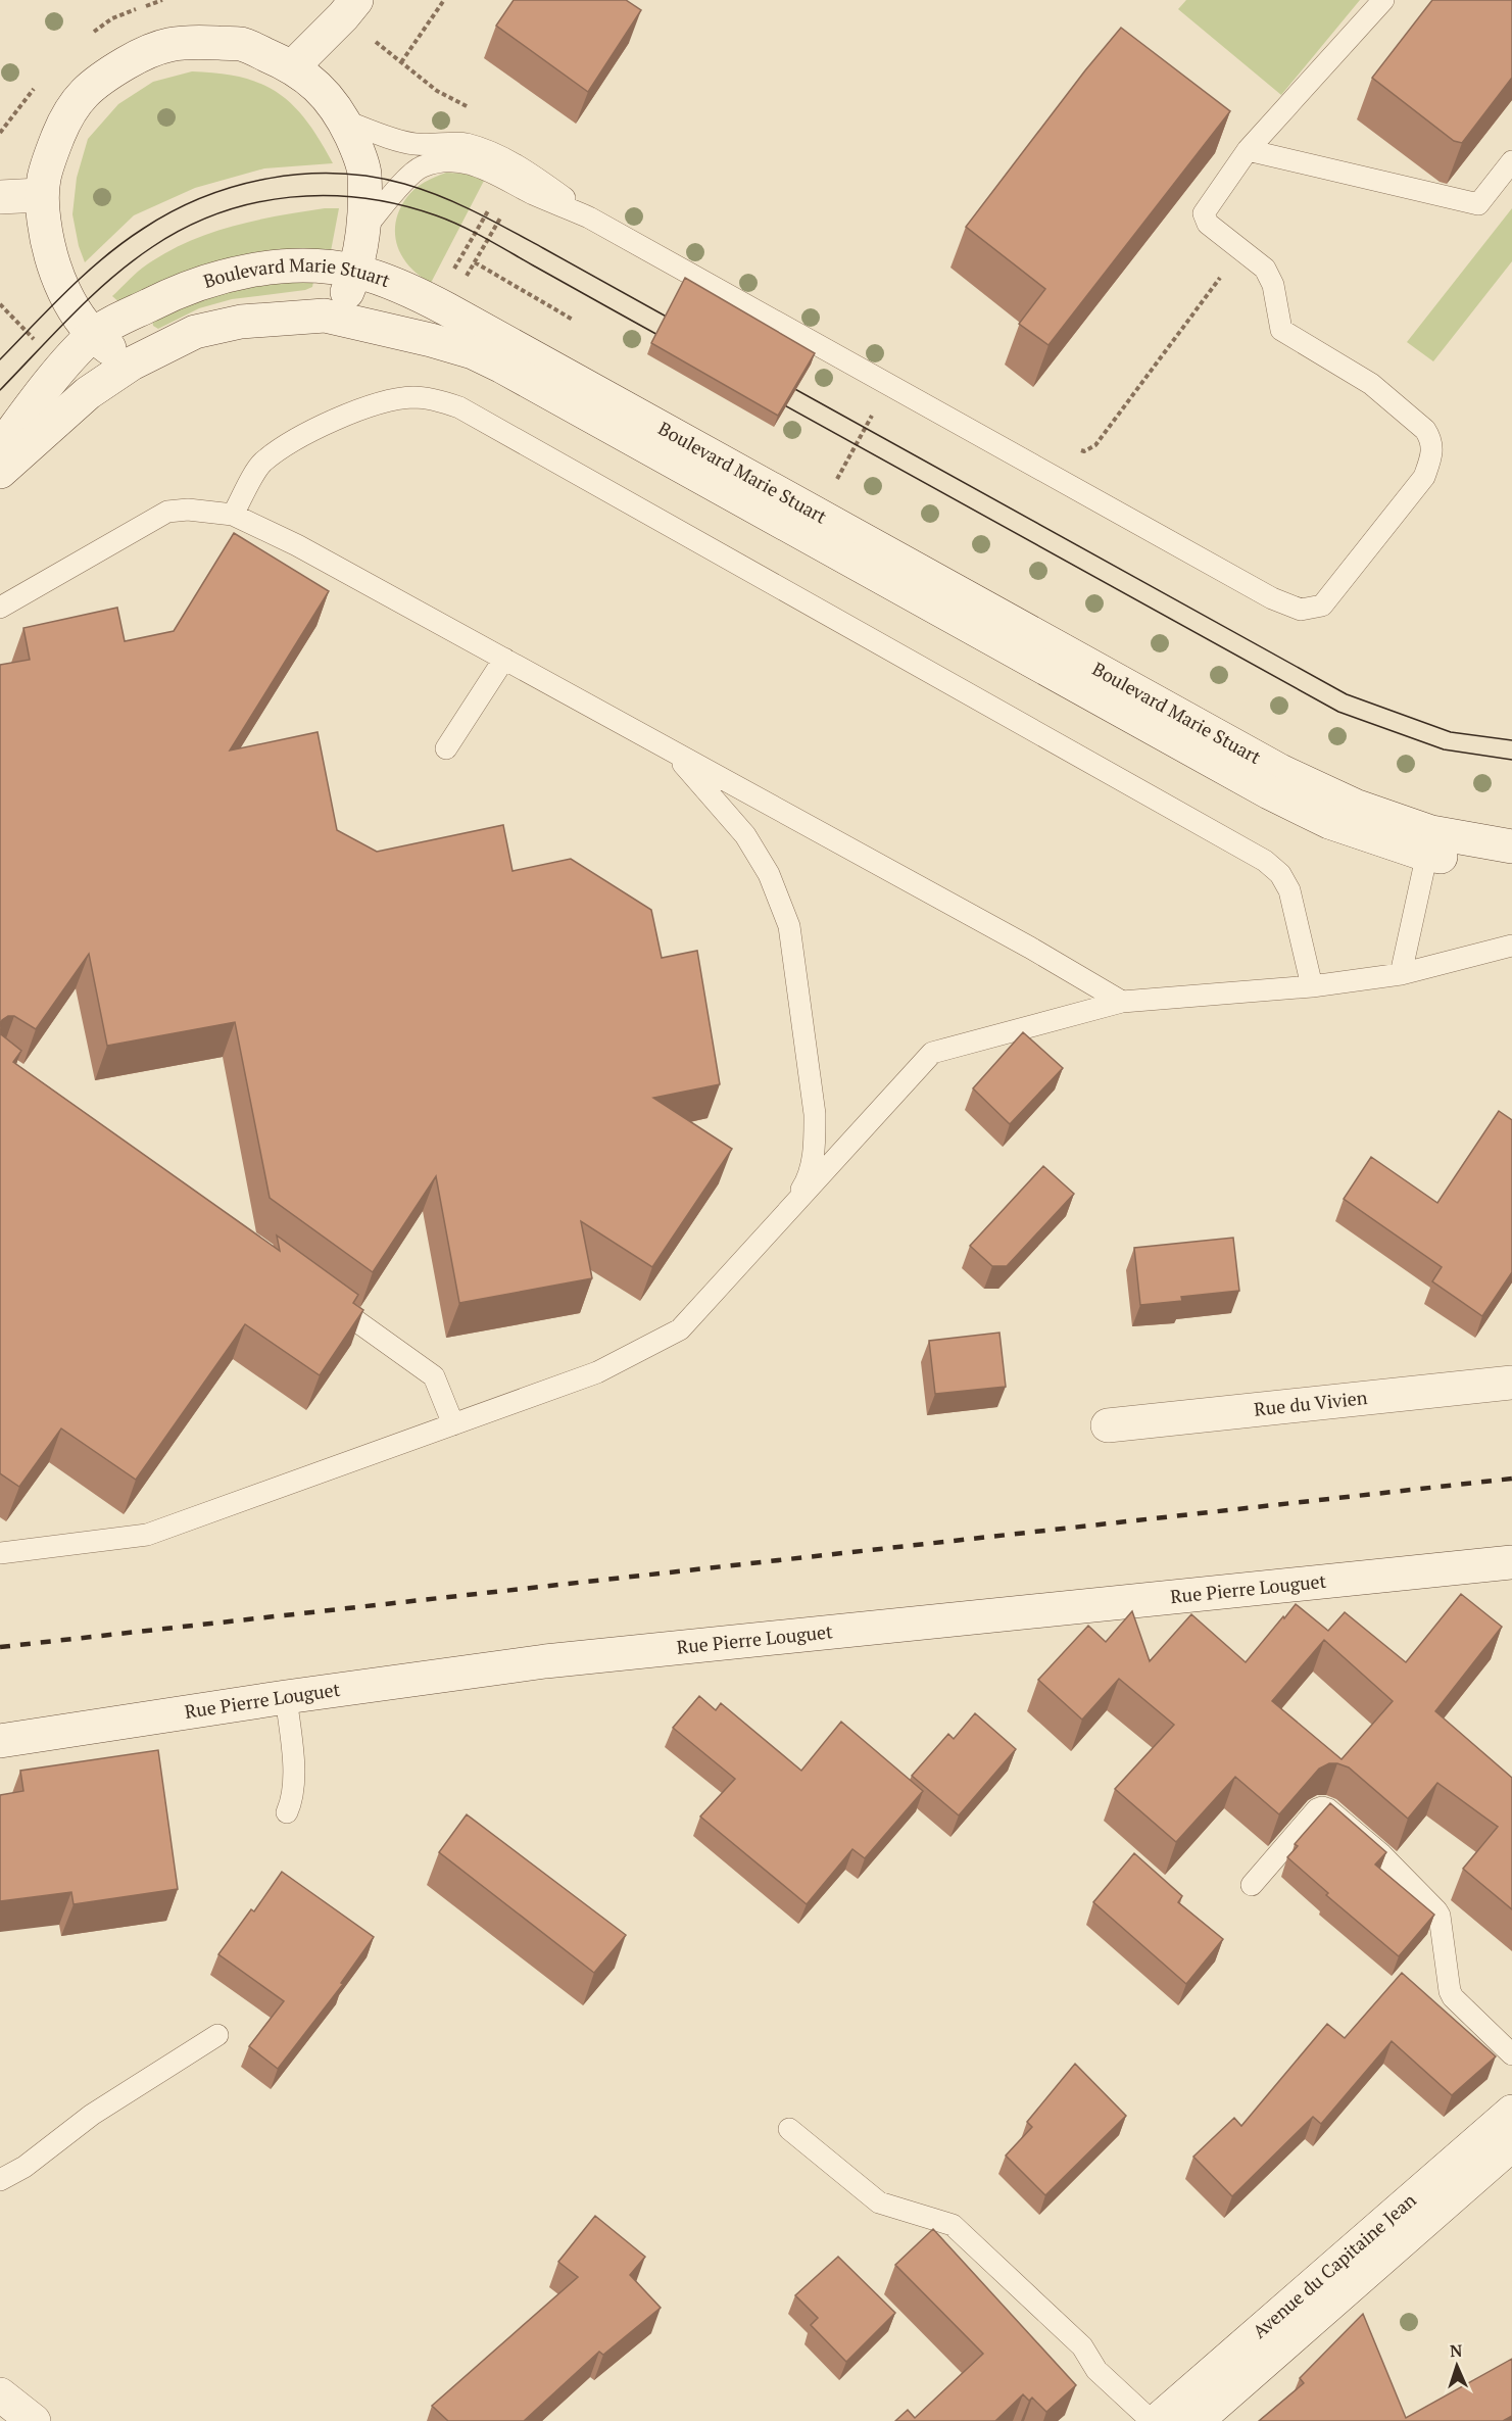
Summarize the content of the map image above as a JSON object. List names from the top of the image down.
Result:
{
  "streets": {
    "main road": [
      "Boulevard Marie Stuart",
      "Rue du Vivien",
      "Rue Pierre Louguet",
      "Avenue du Capitaine Jean"
    ]
  },
  "north": "top"
}
